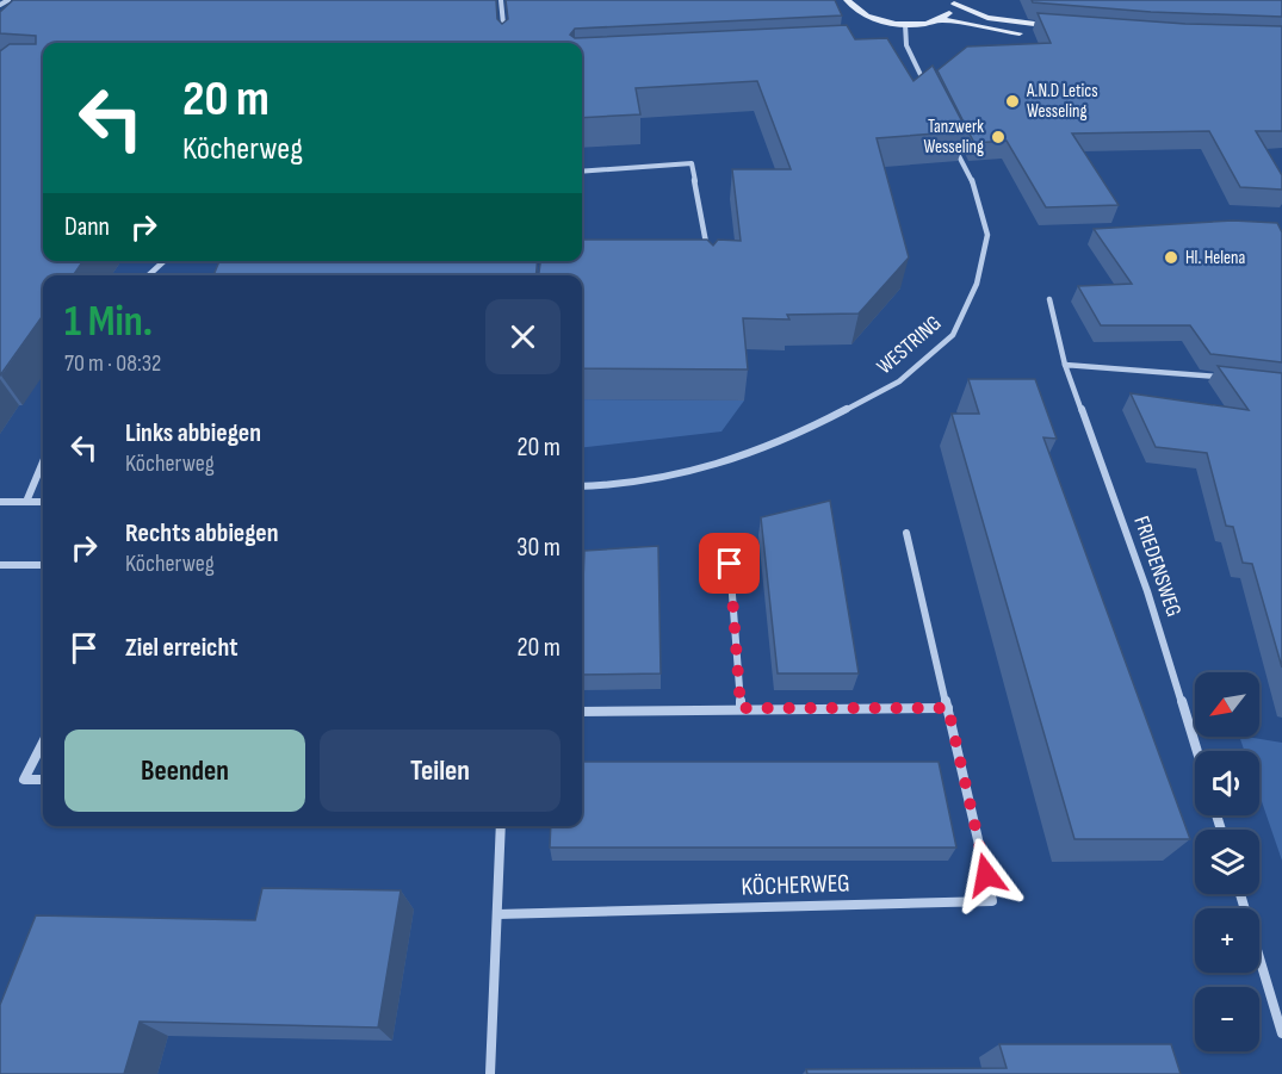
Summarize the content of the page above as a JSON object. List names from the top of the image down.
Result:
{
  "streets": {
    "street": ["WESTRING", "FRIEDENSWEG", "KÖCHERWEG"]
  },
  "places": ["A.N.D Letics Wesseling", "Tanzwerk Wesseling", "Hl. Helena"],
  "north": "bottom left",
  "page": {
    "turn": ["20 m", "Köcherweg"],
    "then": "Dann",
    "heading": ["1 Min.", "70 m · 08:32"],
    "list": [
      {
        "name": "Links abbiegen",
        "note": "Köcherweg",
        "value": "20 m"
      },
      {
        "name": "Rechts abbiegen",
        "note": "Köcherweg",
        "value": "30 m"
      },
      {
        "name": "Ziel erreicht",
        "value": "20 m"
      }
    ],
    "map_buttons": ["+", "−"],
    "buttons": ["Beenden", "Teilen"]
  }
}
